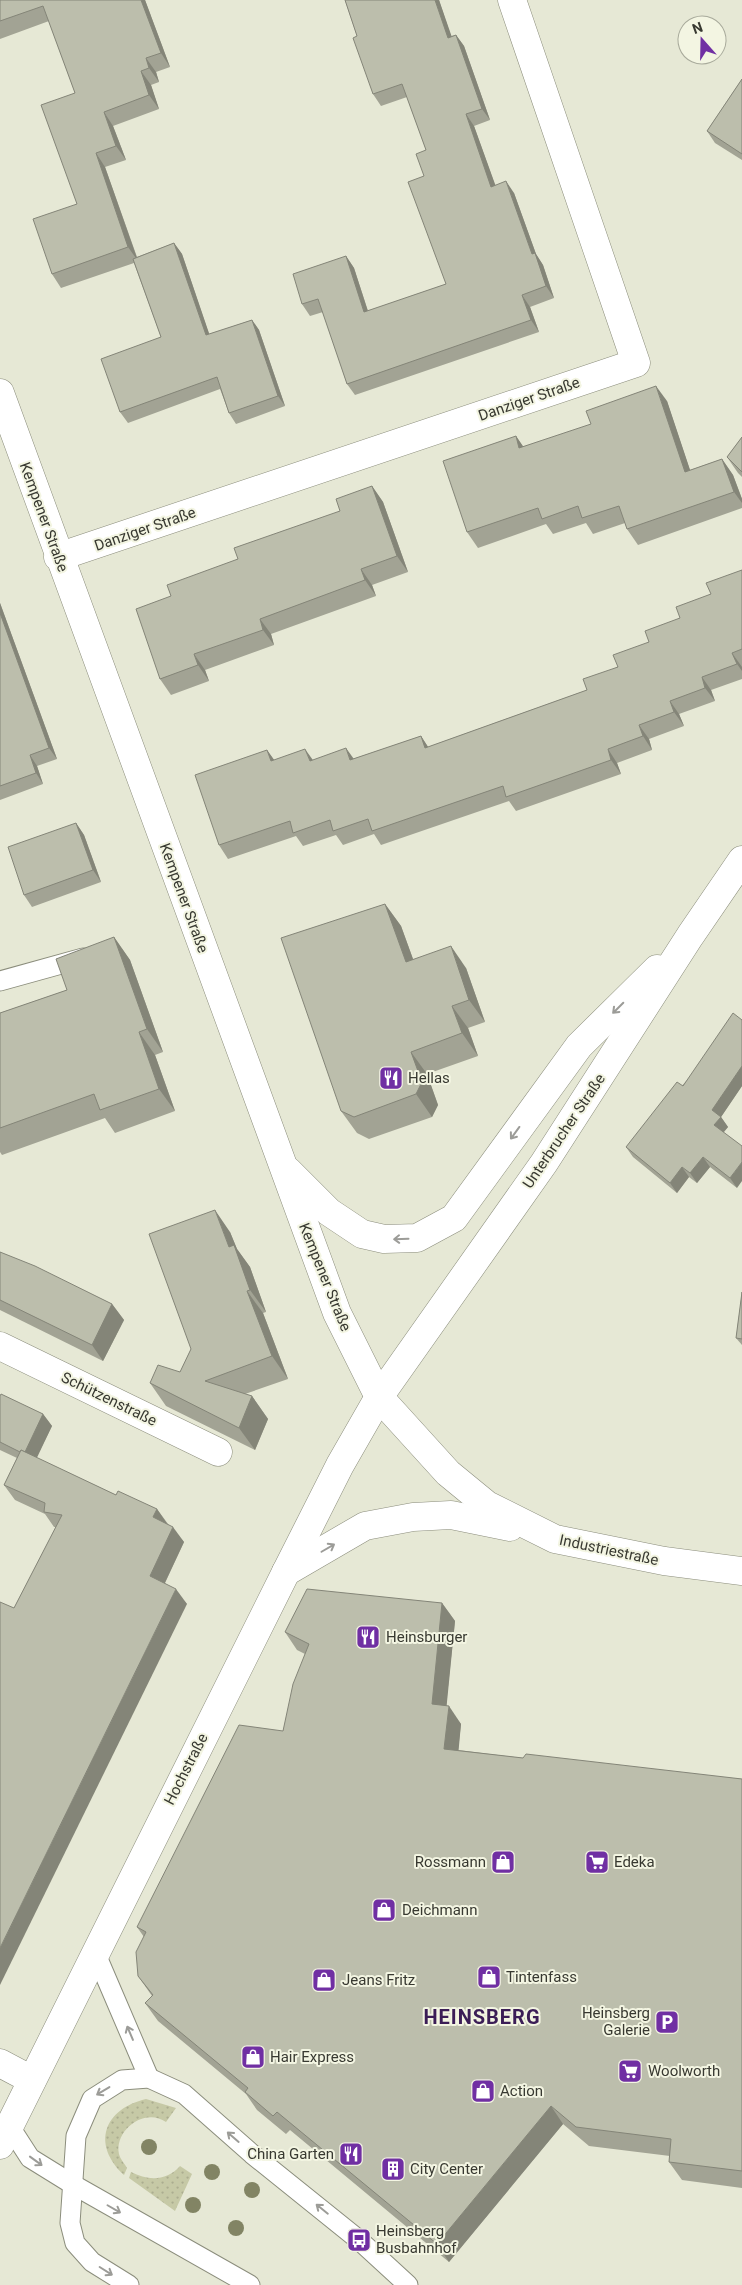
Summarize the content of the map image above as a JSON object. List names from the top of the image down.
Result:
{
  "streets": {
    "street": [
      "Danziger Straße",
      "Kempener Straße",
      "Unterbrucher Straße",
      "Schützenstraße",
      "Industriestraße",
      "Hochstraße"
    ]
  },
  "crossings": [
    ["Danziger Straße", "Kempener Straße"],
    ["Kempener Straße", "Unterbrucher Straße"],
    ["Kempener Straße", "Industriestraße"],
    ["Kempener Straße", "Hochstraße"],
    ["Unterbrucher Straße", "Industriestraße"],
    ["Unterbrucher Straße", "Hochstraße"],
    ["Industriestraße", "Hochstraße"]
  ],
  "districts": ["HEINSBERG"],
  "places": {
    "restaurant": ["Hellas", "Heinsburger", "China Garten"],
    "shop": [
      "Rossmann",
      "Deichmann",
      "Tintenfass",
      "Jeans Fritz",
      "Hair Express",
      "Action"
    ],
    "supermarket": ["Edeka", "Woolworth"],
    "parking": ["Heinsberg Galerie"],
    "building": ["City Center"],
    "bus stop": ["Heinsberg Busbahnhof"]
  },
  "north": "top"
}
